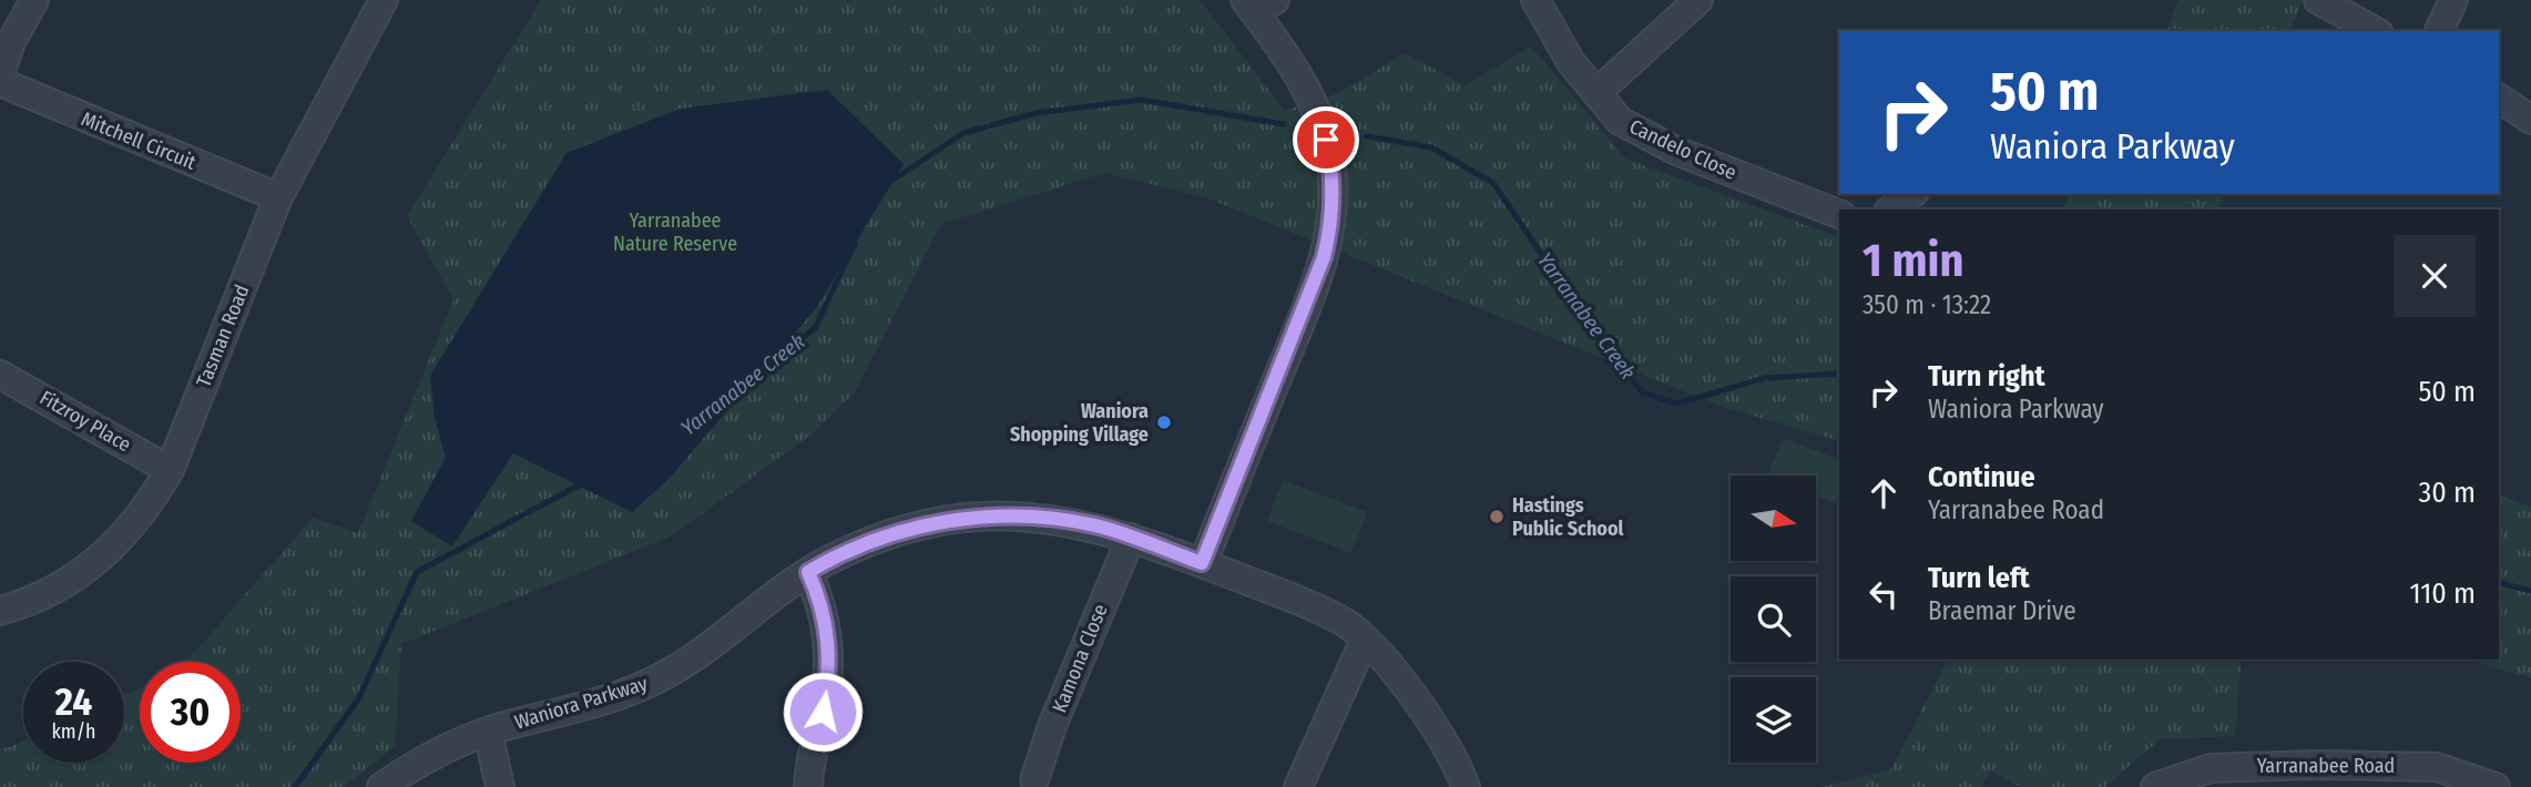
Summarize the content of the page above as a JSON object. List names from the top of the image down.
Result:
{
  "streets": {
    "street": [
      "Mitchell Circuit",
      "Candelo Close",
      "Tasman Road",
      "Fitzroy Place",
      "Kamona Close",
      "Waniora Parkway",
      "Yarranabee Road"
    ]
  },
  "crossings": [
    ["Mitchell Circuit", "Tasman Road"],
    ["Tasman Road", "Fitzroy Place"],
    ["Kamona Close", "Waniora Parkway"]
  ],
  "water": ["Yarranabee Creek"],
  "parks": ["Yarranabee Nature Reserve"],
  "places": ["Waniora Shopping Village", "Hastings Public School"],
  "north": "right",
  "page": {
    "turn": ["50 m", "Waniora Parkway"],
    "heading": ["1 min", "350 m · 13:22"],
    "list": [
      {
        "name": "Turn right",
        "note": "Waniora Parkway",
        "value": "50 m"
      },
      {
        "name": "Continue",
        "note": "Yarranabee Road",
        "value": "30 m"
      },
      {
        "name": "Turn left",
        "note": "Braemar Drive",
        "value": "110 m"
      }
    ],
    "speed": "24 km/h",
    "limit": "30"
  }
}
